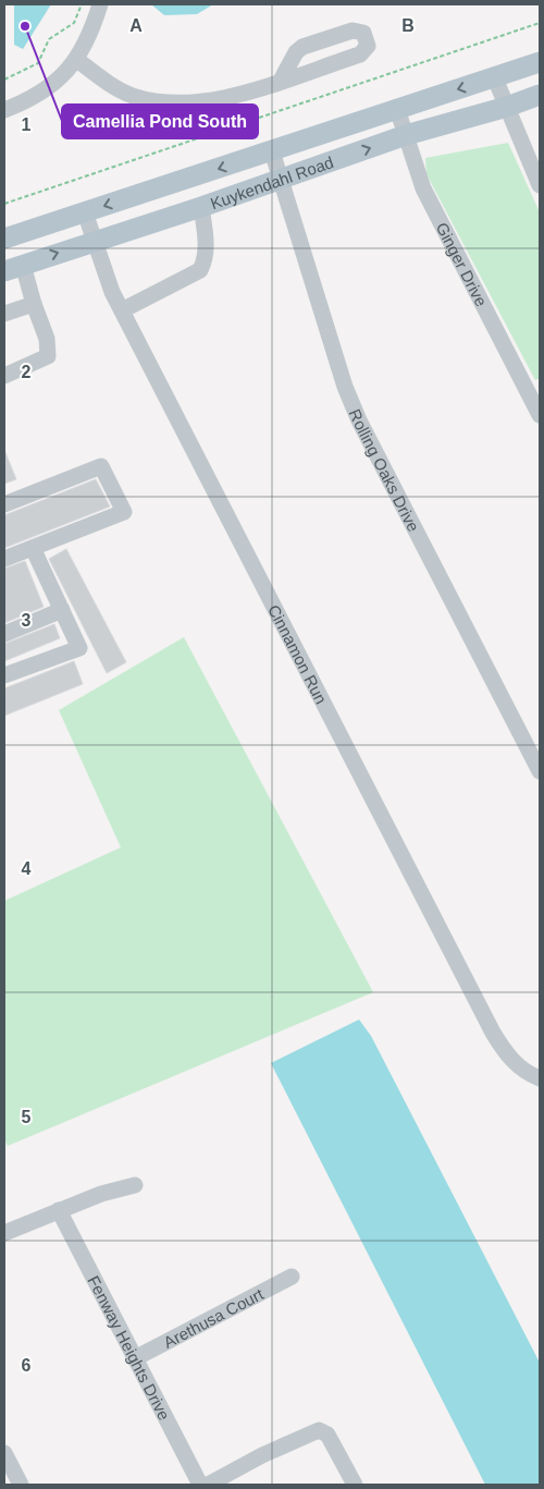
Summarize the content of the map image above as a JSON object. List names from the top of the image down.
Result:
{
  "streets": {
    "main road": ["Kuykendahl Road"],
    "street": [
      "Ginger Drive",
      "Rolling Oaks Drive",
      "Cinnamon Run",
      "Arethusa Court",
      "Fenway Heights Drive"
    ]
  },
  "crossings": [
    ["Kuykendahl Road", "Ginger Drive"],
    ["Kuykendahl Road", "Rolling Oaks Drive"],
    ["Kuykendahl Road", "Cinnamon Run"],
    ["Arethusa Court", "Fenway Heights Drive"]
  ],
  "places": ["Camellia Pond South"],
  "grid": {
    "columns": ["A", "B"],
    "rows": [
      "1",
      "2",
      "3",
      "4",
      "5",
      "6"
    ]
  }
}
